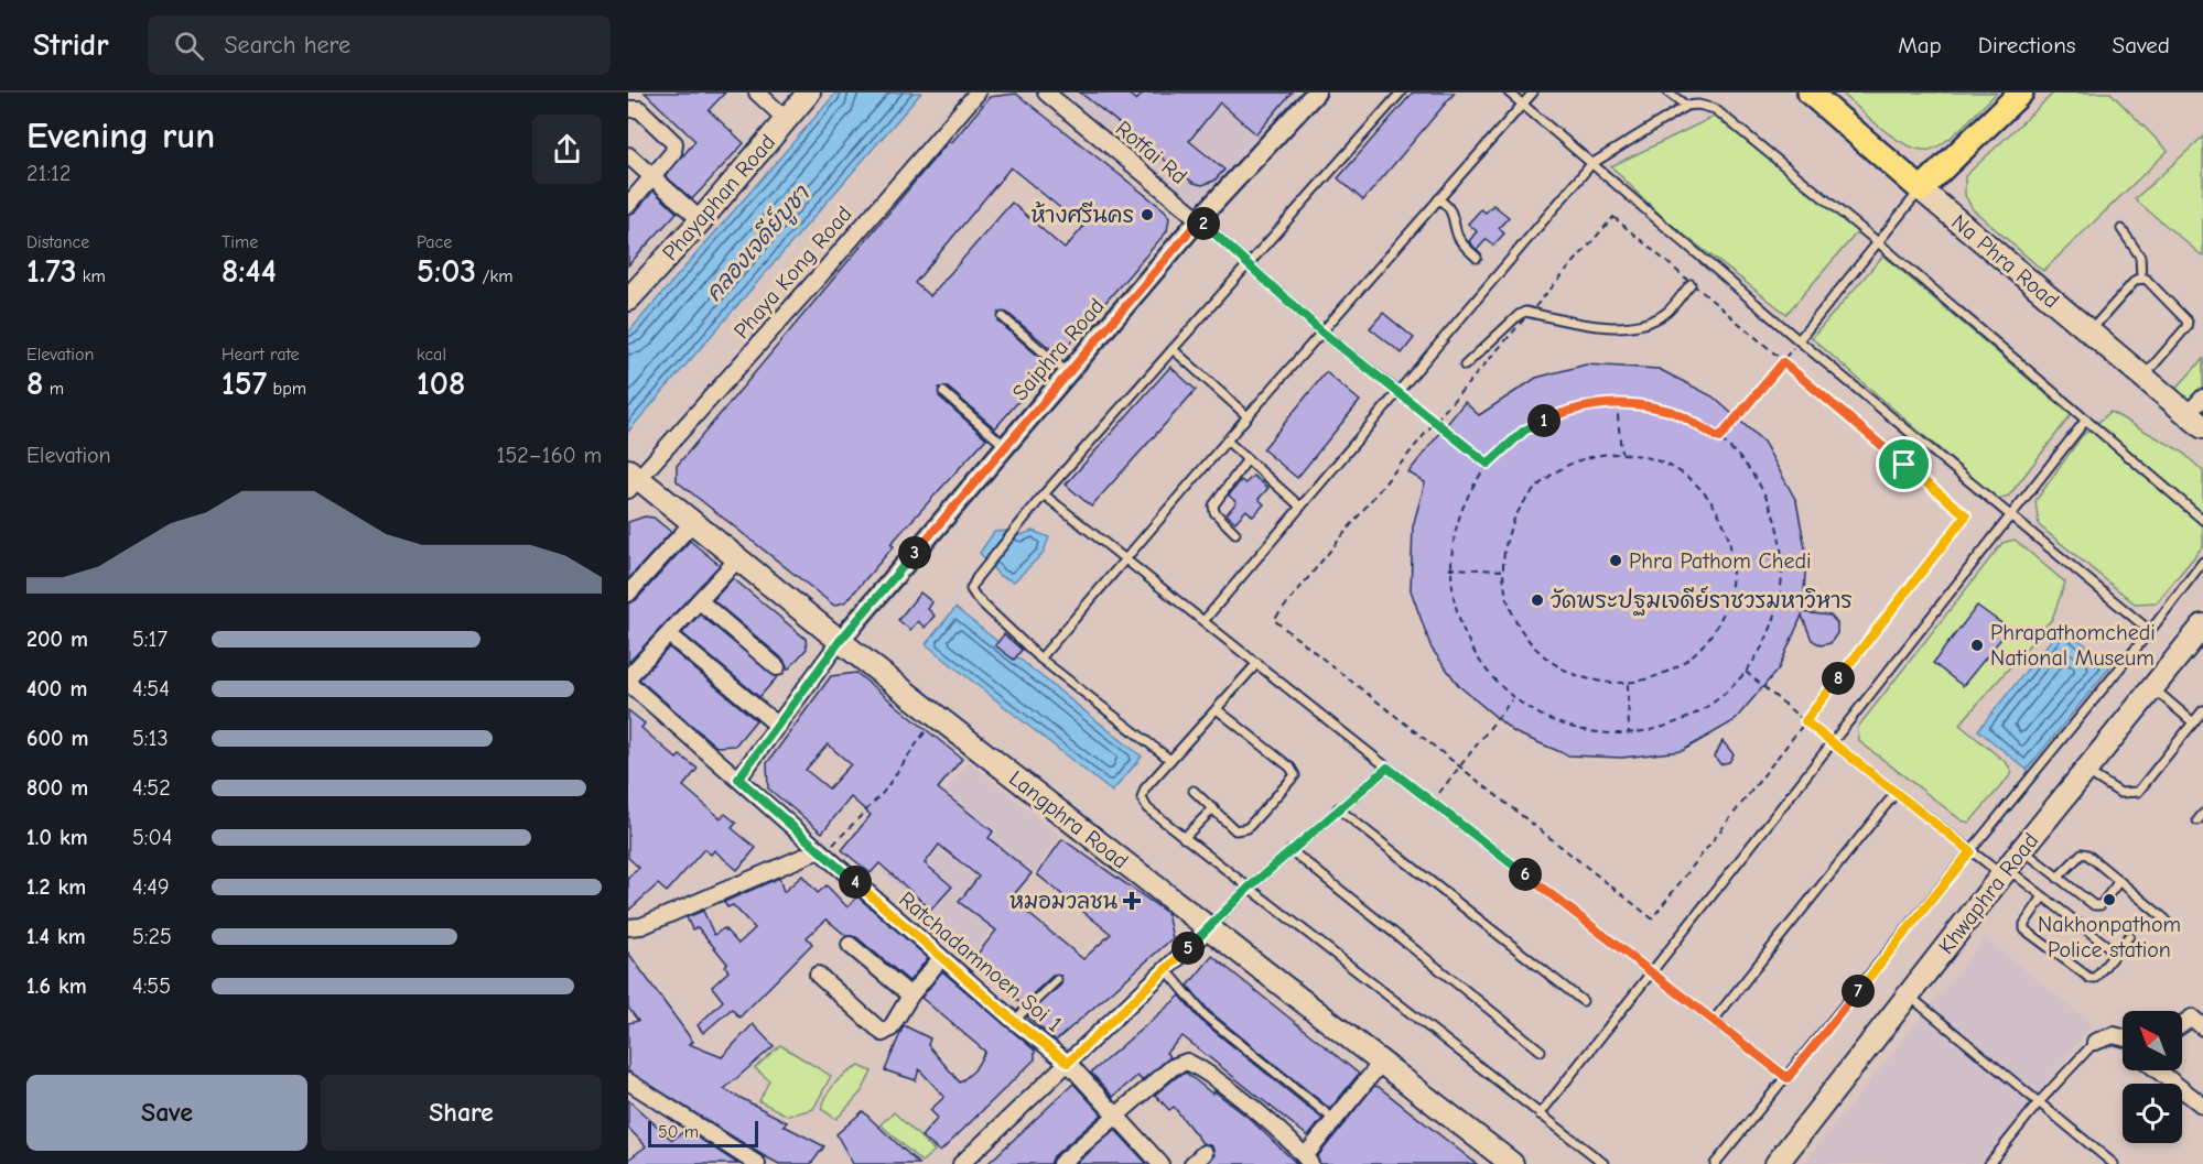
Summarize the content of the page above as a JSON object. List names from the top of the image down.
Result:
{
  "streets": {
    "main road": [
      "Phayaphan Road",
      "Na Phra Road",
      "Langphra Road",
      "Khwaphra Road"
    ],
    "street": [
      "Rotfai Rd",
      "Phaya Kong Road",
      "Saiphra Road",
      "Ratchadamnoen Soi 1"
    ]
  },
  "crossings": [
    ["Rotfai Rd", "Saiphra Road"],
    ["Phaya Kong Road", "Langphra Road"],
    ["Saiphra Road", "Langphra Road"],
    ["Langphra Road", "Ratchadamnoen Soi 1"]
  ],
  "water": ["คลองเจดีย์บูชา"],
  "places": {
    "other": [
      "ห้างศรีนคร",
      "Phra Pathom Chedi",
      "วัดพระปฐมเจดีย์ราชวรมหาวิหาร",
      "Phrapathomchedi National Museum",
      "Nakhonpathom Police station"
    ],
    "health": ["หมอมวลชน"]
  },
  "scale_bar": "50 m",
  "north": "top left",
  "page": {
    "header": "Stridr",
    "search": "Search here",
    "nav": ["Map", "Directions", "Saved"],
    "heading": ["Evening run", "21:12"],
    "stats": [
      ["Distance", "1.73 km"],
      ["Time", "8:44"],
      ["Pace", "5:03 /km"],
      ["Elevation", "8 m"],
      ["Heart rate", "157 bpm"],
      ["kcal", "108"]
    ],
    "pins": [
      "2",
      "1",
      "3",
      "8",
      "6",
      "4",
      "5",
      "7"
    ],
    "chart": ["Elevation", "152–160 m"],
    "list": [
      {
        "name": "200 m",
        "note": "5:17"
      },
      {
        "name": "400 m",
        "note": "4:54"
      },
      {
        "name": "600 m",
        "note": "5:13"
      },
      {
        "name": "800 m",
        "note": "4:52"
      },
      {
        "name": "1.0 km",
        "note": "5:04"
      },
      {
        "name": "1.2 km",
        "note": "4:49"
      },
      {
        "name": "1.4 km",
        "note": "5:25"
      },
      {
        "name": "1.6 km",
        "note": "4:55"
      }
    ],
    "buttons": ["Save", "Share"],
    "scale": "50 m"
  }
}
